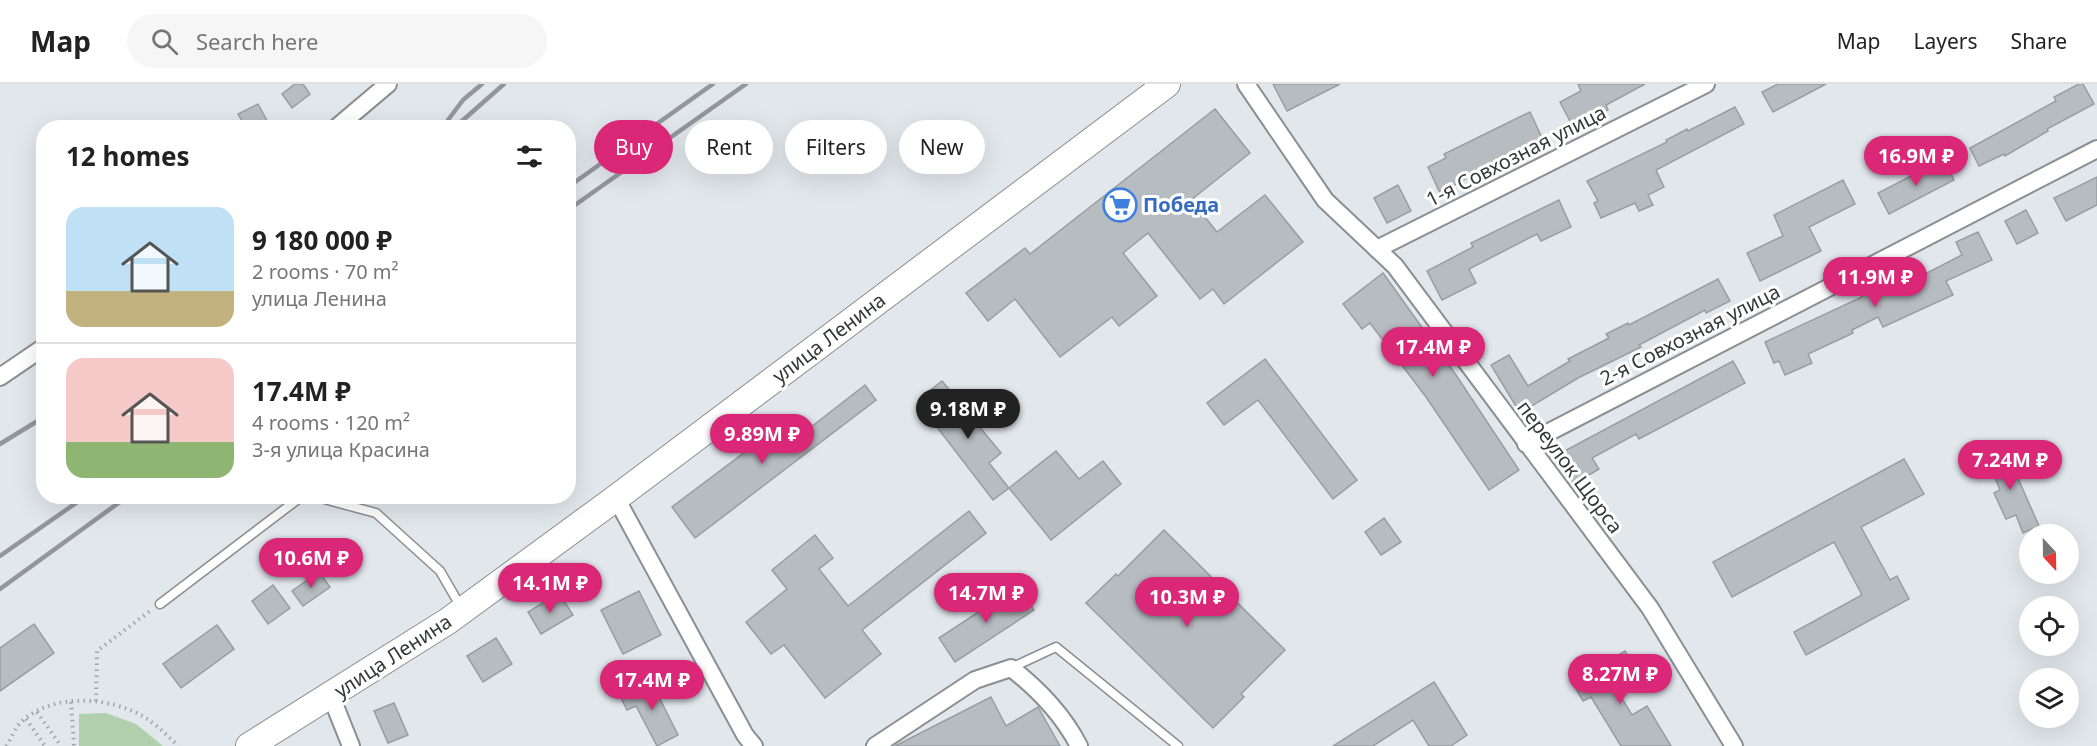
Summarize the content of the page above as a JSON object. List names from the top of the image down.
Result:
{
  "streets": {
    "main road": ["улица Ленина"],
    "street": ["1-я Совхозная улица", "2-я Совхозная улица", "переулок Щорса"]
  },
  "crossings": [
    ["1-я Совхозная улица", "переулок Щорса"],
    ["2-я Совхозная улица", "переулок Щорса"]
  ],
  "places": {
    "supermarket": ["Победа"]
  },
  "north": "bottom",
  "page": {
    "header": "Map",
    "search": "Search here",
    "nav": ["Map", "Layers", "Share"],
    "chip": [
      "Buy",
      "Rent",
      "Filters",
      "New"
    ],
    "heading": "12 homes",
    "price": [
      "16.9M ₽",
      "11.9M ₽",
      "17.4M ₽",
      "9.18M ₽",
      "9.89M ₽",
      "7.24M ₽",
      "10.6M ₽",
      "14.1M ₽",
      "14.7M ₽",
      "10.3M ₽",
      "8.27M ₽",
      "17.4M ₽"
    ],
    "list": [
      {
        "name": "9 180 000 ₽",
        "note": "2 rooms · 70 m² · улица Ленина"
      },
      {
        "name": "17.4M ₽",
        "note": "4 rooms · 120 m² · 3-я улица Красина"
      }
    ]
  }
}
